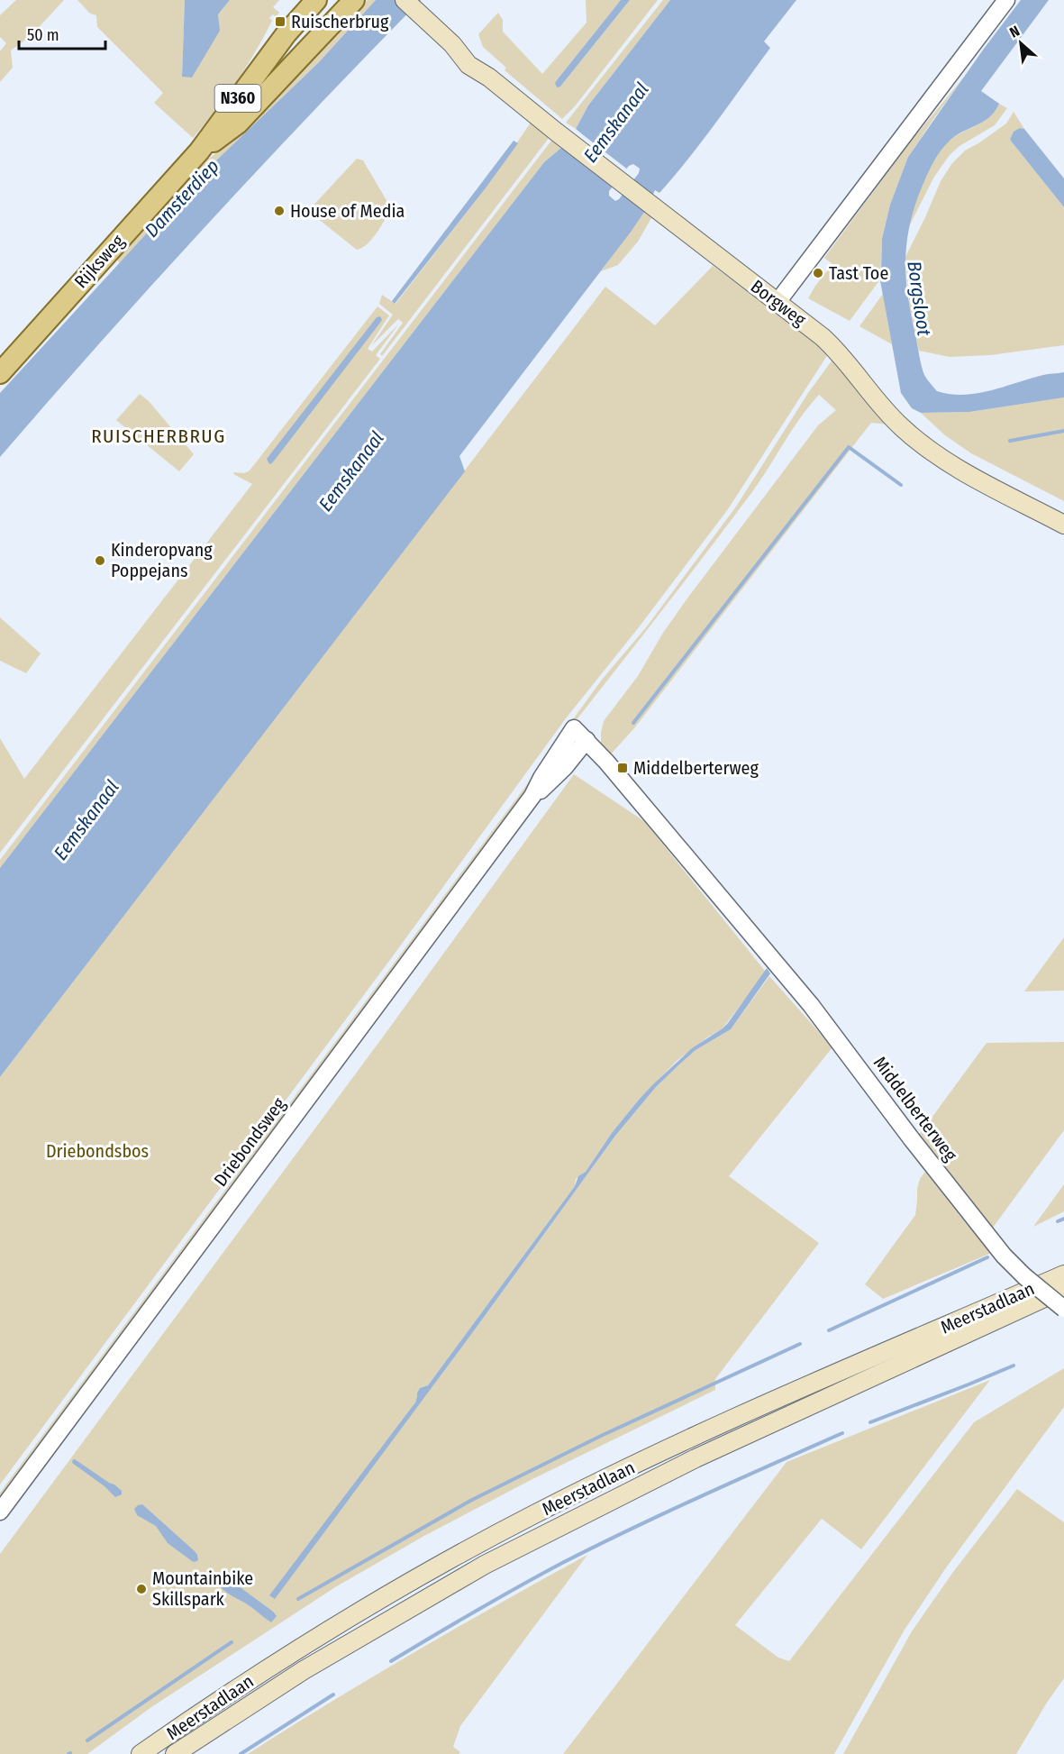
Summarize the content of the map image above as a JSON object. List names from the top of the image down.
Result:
{
  "streets": {
    "main road": [
      "N360",
      "Rijksweg",
      "Borgweg",
      "Meerstadlaan"
    ],
    "street": ["Middelberterweg", "Driebondsweg"]
  },
  "crossings": [
    ["Middelberterweg", "Driebondsweg"]
  ],
  "districts": ["RUISCHERBRUG"],
  "water": ["Eemskanaal", "Damsterdiep", "Borgsloot"],
  "parks": ["Driebondsbos"],
  "places": {
    "transit": ["Ruischerbrug", "Middelberterweg"],
    "other": [
      "House of Media",
      "Tast Toe",
      "Kinderopvang Poppejans",
      "Mountainbike Skillspark"
    ]
  },
  "scale_bar": "50 m",
  "north": "top left"
}
